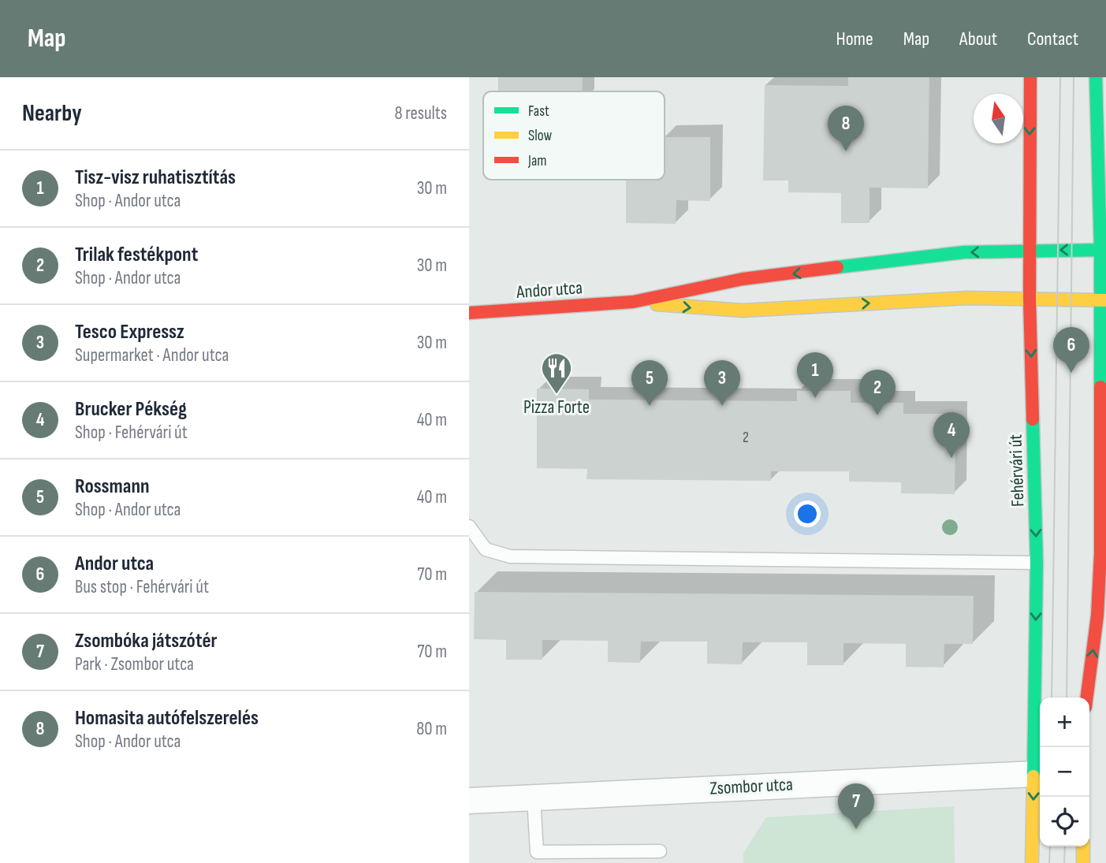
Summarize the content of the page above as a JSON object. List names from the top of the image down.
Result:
{
  "streets": {
    "street": ["Andor utca", "Fehérvári út", "Zsombor utca"]
  },
  "crossings": [
    ["Andor utca", "Fehérvári út"],
    ["Fehérvári út", "Zsombor utca"]
  ],
  "places": {
    "restaurant": ["Pizza Forte"]
  },
  "house_numbers": ["2"],
  "legend": ["Fast", "Slow", "Jam"],
  "north": "top",
  "page": {
    "header": "Map",
    "nav": [
      "Home",
      "Map",
      "About",
      "Contact"
    ],
    "heading": ["Nearby", "8 results"],
    "pins": [
      "8",
      "6",
      "1",
      "3",
      "5",
      "2",
      "4",
      "7"
    ],
    "list": [
      {
        "mark": "1",
        "name": "Tisz-visz ruhatisztítás",
        "note": "Shop · Andor utca",
        "value": "30 m"
      },
      {
        "mark": "2",
        "name": "Trilak festékpont",
        "note": "Shop · Andor utca",
        "value": "30 m"
      },
      {
        "mark": "3",
        "name": "Tesco Expressz",
        "note": "Supermarket · Andor utca",
        "value": "30 m"
      },
      {
        "mark": "4",
        "name": "Brucker Pékség",
        "note": "Shop · Fehérvári út",
        "value": "40 m"
      },
      {
        "mark": "5",
        "name": "Rossmann",
        "note": "Shop · Andor utca",
        "value": "40 m"
      },
      {
        "mark": "6",
        "name": "Andor utca",
        "note": "Bus stop · Fehérvári út",
        "value": "70 m"
      },
      {
        "mark": "7",
        "name": "Zsombóka játszótér",
        "note": "Park · Zsombor utca",
        "value": "70 m"
      },
      {
        "mark": "8",
        "name": "Homasita autófelszerelés",
        "note": "Shop · Andor utca",
        "value": "80 m"
      }
    ],
    "map_buttons": ["+", "−"]
  }
}
